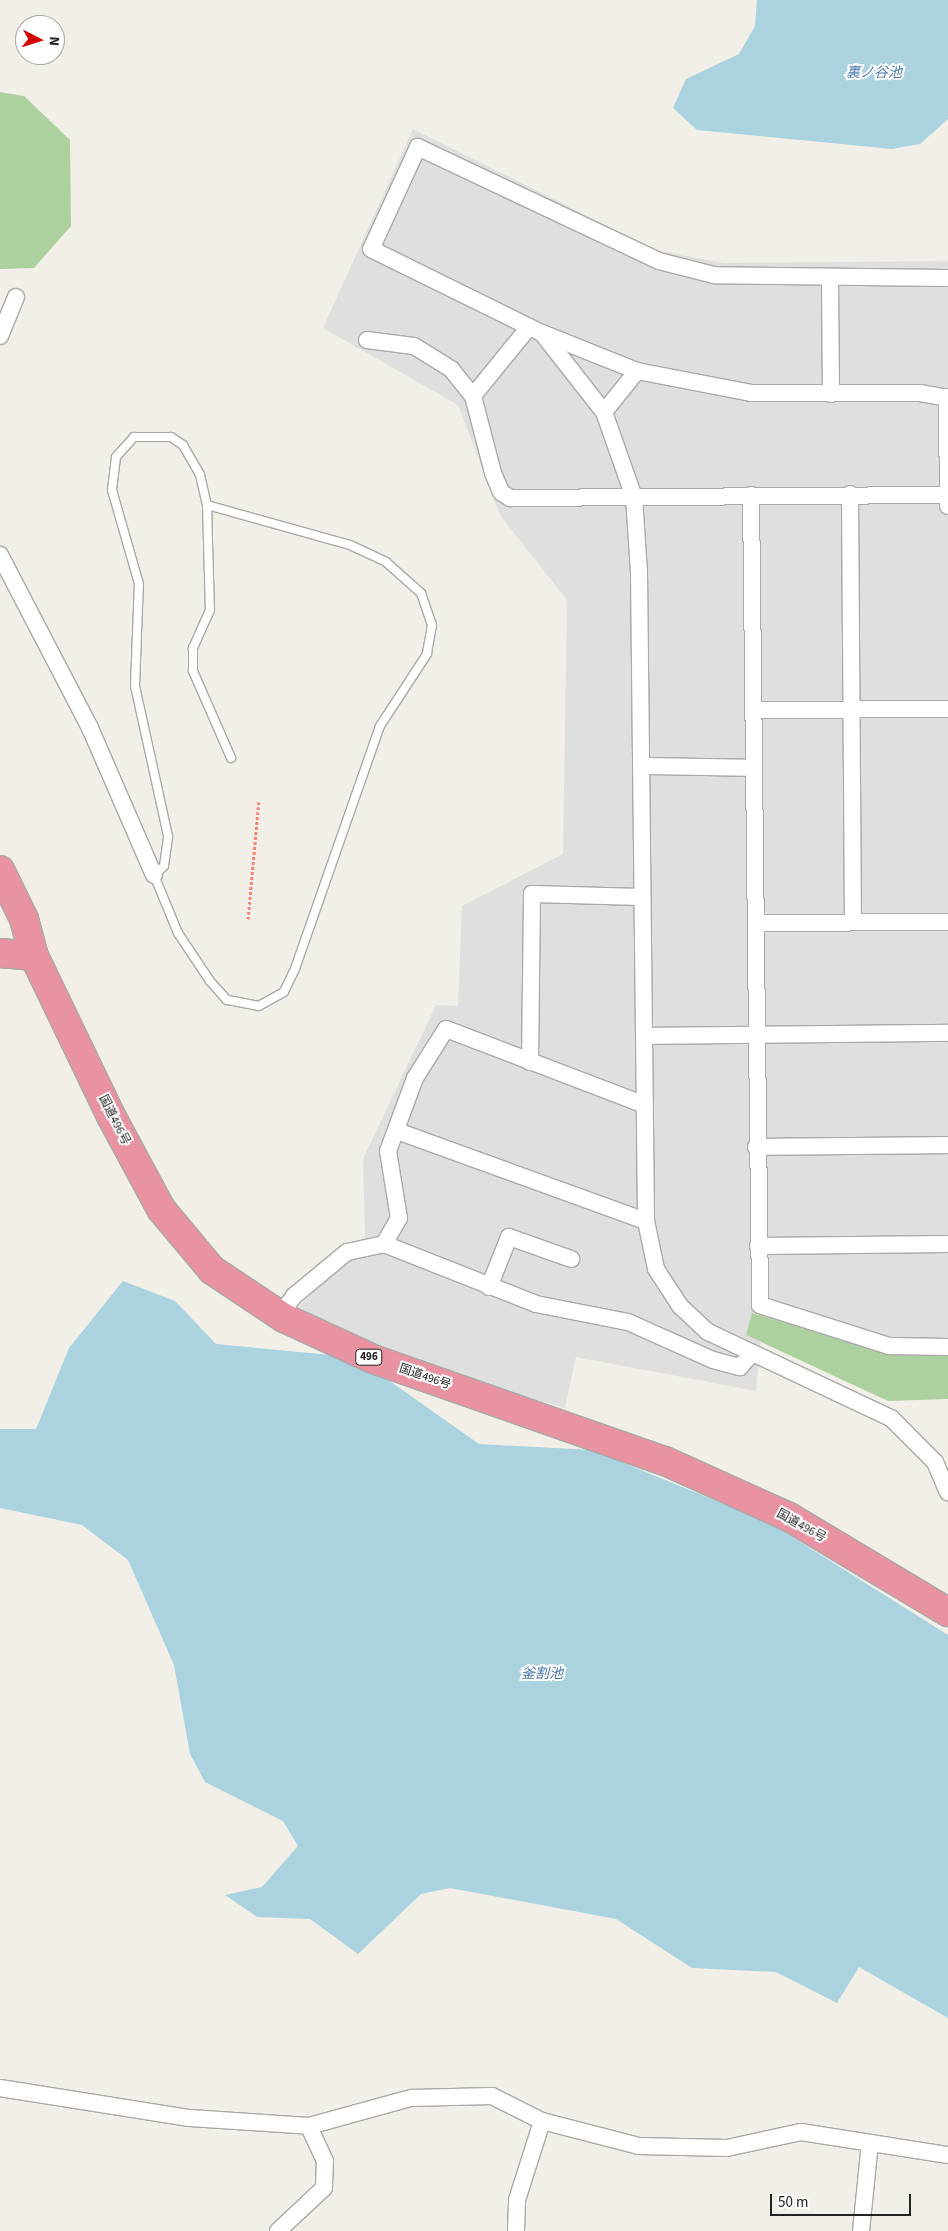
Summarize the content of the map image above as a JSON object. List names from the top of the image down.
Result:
{
  "streets": {
    "highway": ["国道496号", "496"]
  },
  "water": ["裏ノ谷池", "釜割池"],
  "scale_bar": "50 m",
  "north": "right"
}
